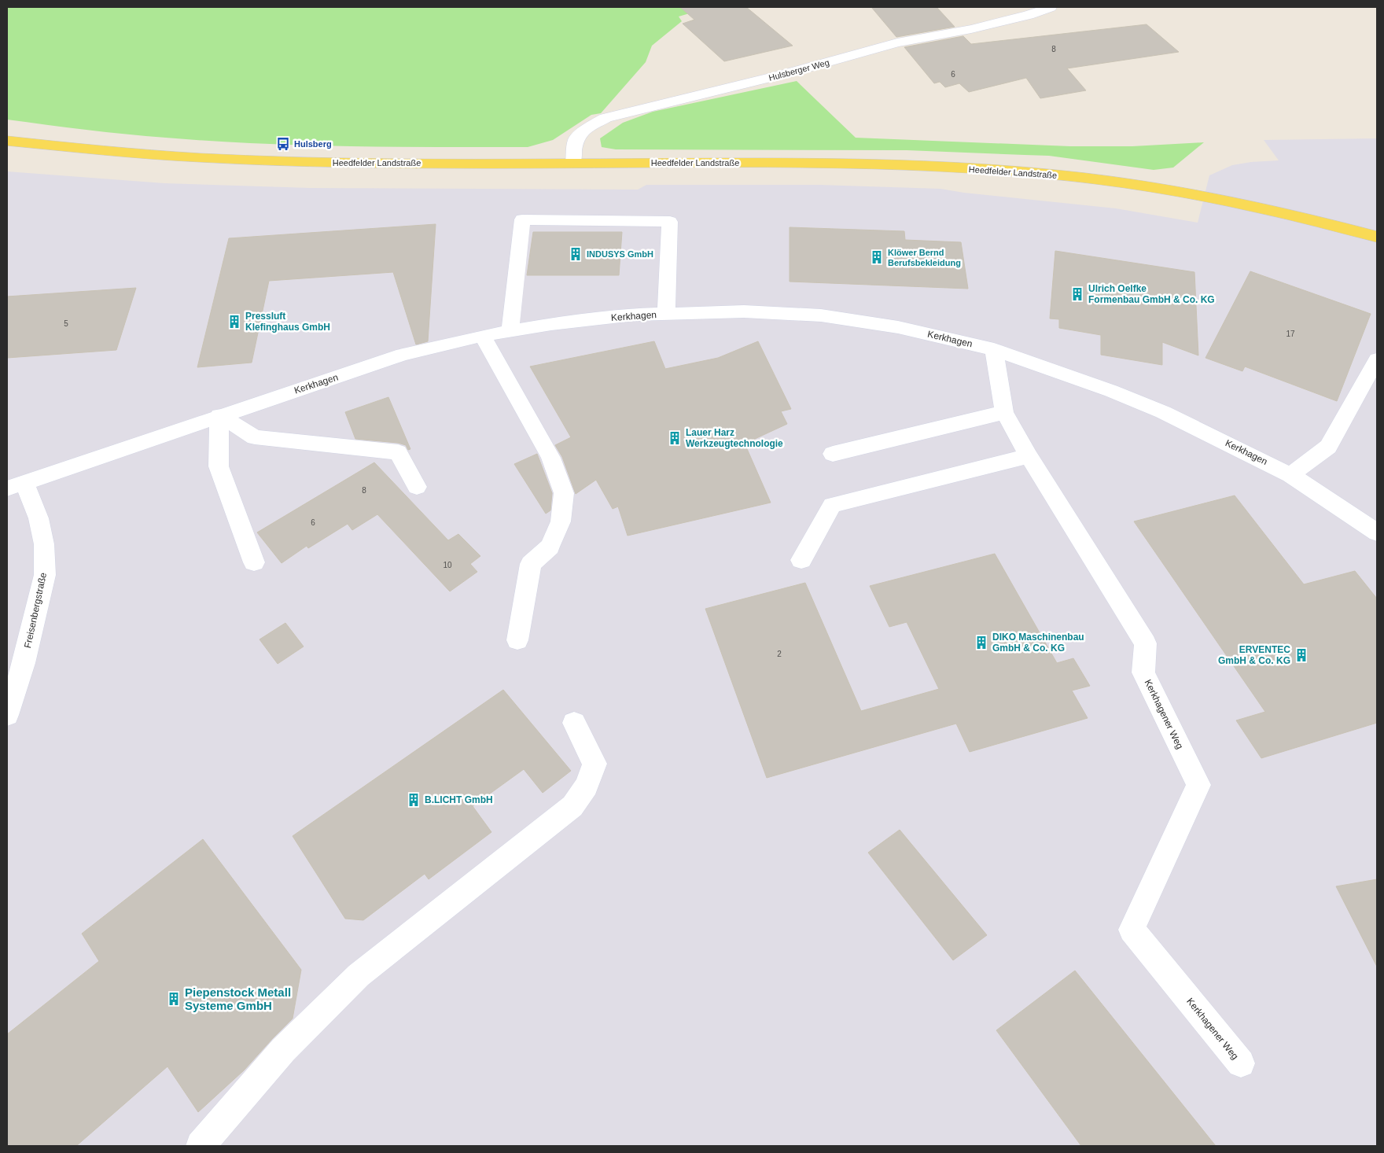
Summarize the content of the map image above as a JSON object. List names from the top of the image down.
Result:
{
  "streets": {
    "main road": ["Heedfelder Landstraße"],
    "street": [
      "Hulsberger Weg",
      "Kerkhagen",
      "Freisenbergstraße",
      "Kerkhagener Weg"
    ]
  },
  "crossings": [
    ["Hulsberger Weg", "Heedfelder Landstraße"],
    ["Kerkhagen", "Freisenbergstraße"],
    ["Kerkhagen", "Kerkhagener Weg"]
  ],
  "places": {
    "bus stop": ["Hulsberg"],
    "building": [
      "INDUSYS GmbH",
      "Klöwer Bernd Berufsbekleidung",
      "Ulrich Oelfke Formenbau GmbH & Co. KG",
      "Pressluft Klefinghaus GmbH",
      "Lauer Harz Werkzeugtechnologie",
      "DIKO Maschinenbau GmbH & Co. KG",
      "ERVENTEC GmbH & Co. KG",
      "B.LICHT GmbH",
      "Piepenstock Metall Systeme GmbH"
    ]
  },
  "house_numbers": [
    "8",
    "6",
    "5",
    "17",
    "8",
    "6",
    "10",
    "2"
  ]
}
